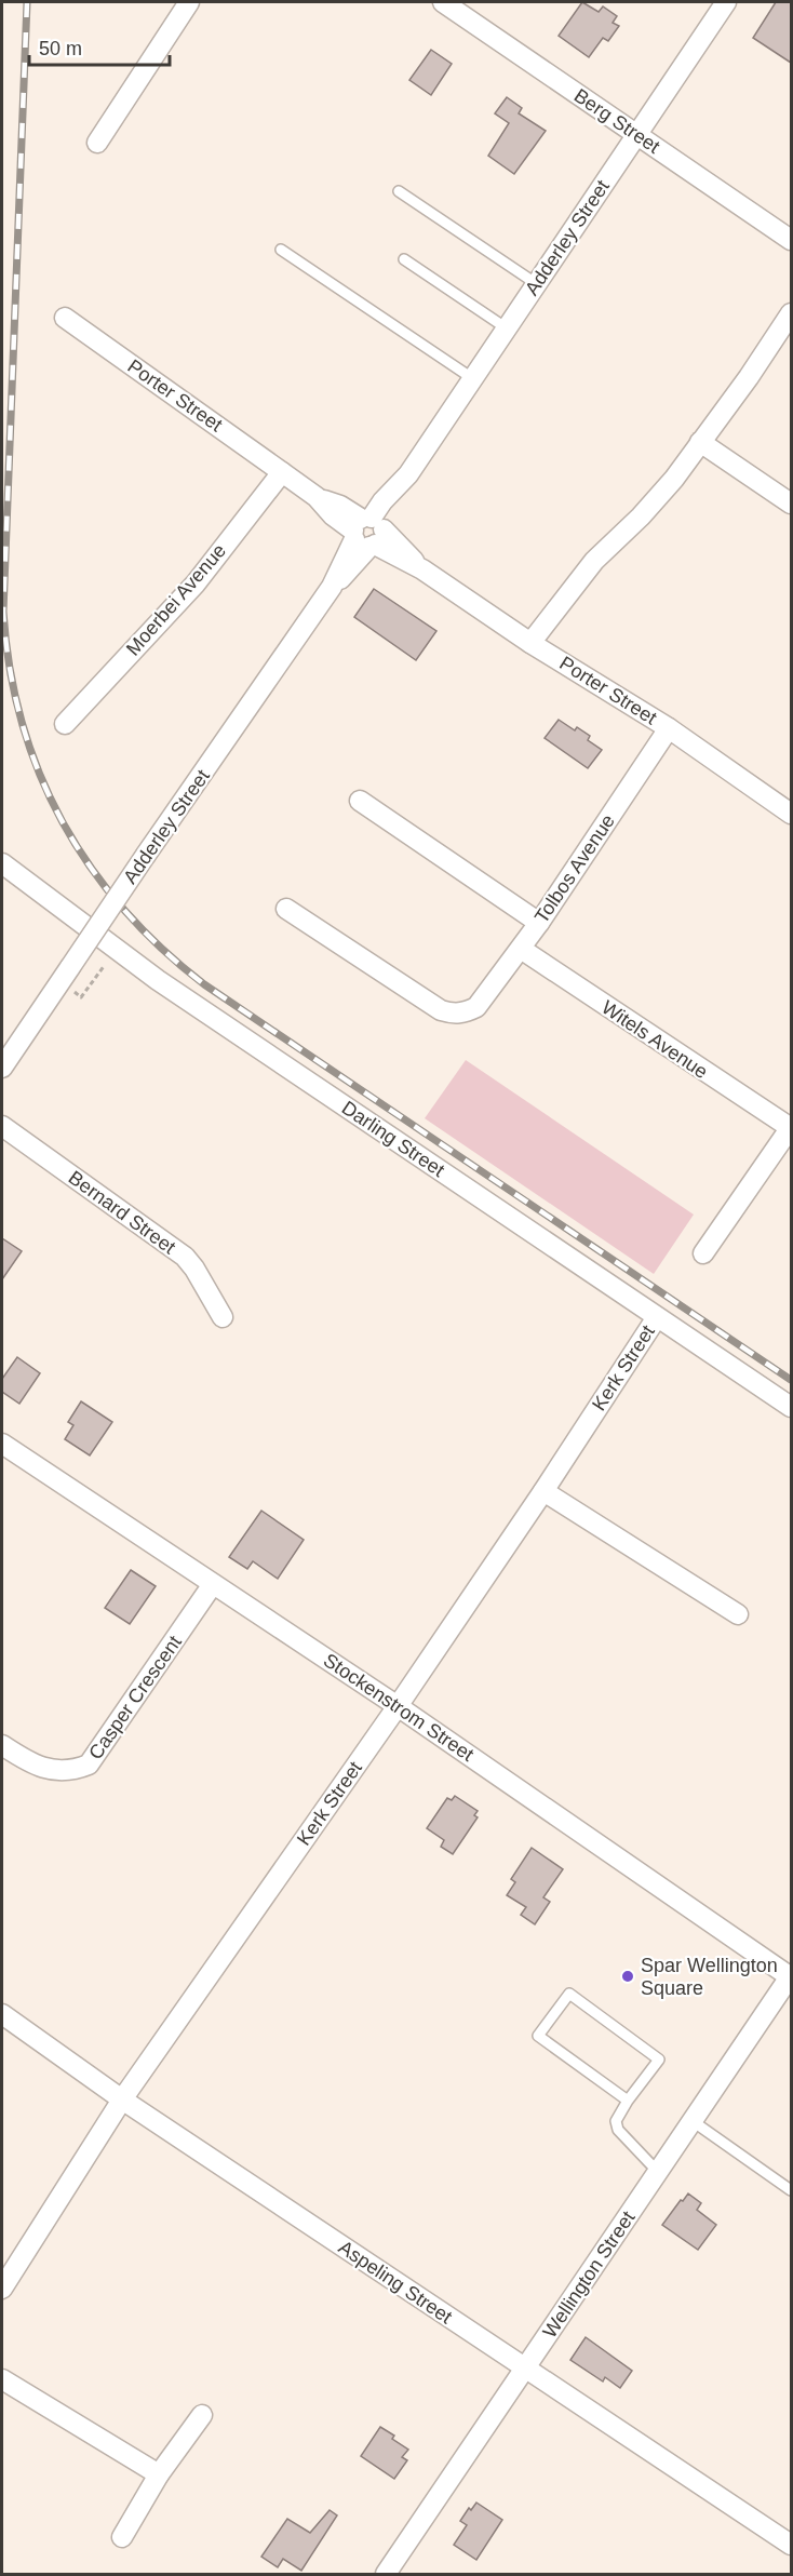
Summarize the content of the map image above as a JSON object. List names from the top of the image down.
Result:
{
  "streets": {
    "street": [
      "Berg Street",
      "Adderley Street",
      "Porter Street",
      "Moerbei Avenue",
      "Tolbos Avenue",
      "Witels Avenue",
      "Darling Street",
      "Bernard Street",
      "Kerk Street",
      "Casper Crescent",
      "Stockenstrom Street",
      "Wellington Street",
      "Aspeling Street"
    ]
  },
  "crossings": [
    ["Berg Street", "Adderley Street"],
    ["Adderley Street", "Porter Street"],
    ["Porter Street", "Moerbei Avenue"],
    ["Porter Street", "Tolbos Avenue"],
    ["Tolbos Avenue", "Witels Avenue"],
    ["Darling Street", "Kerk Street"],
    ["Kerk Street", "Stockenstrom Street"],
    ["Kerk Street", "Aspeling Street"],
    ["Casper Crescent", "Stockenstrom Street"],
    ["Stockenstrom Street", "Wellington Street"],
    ["Wellington Street", "Aspeling Street"]
  ],
  "places": ["Spar Wellington Square"],
  "scale_bar": "50 m"
}
